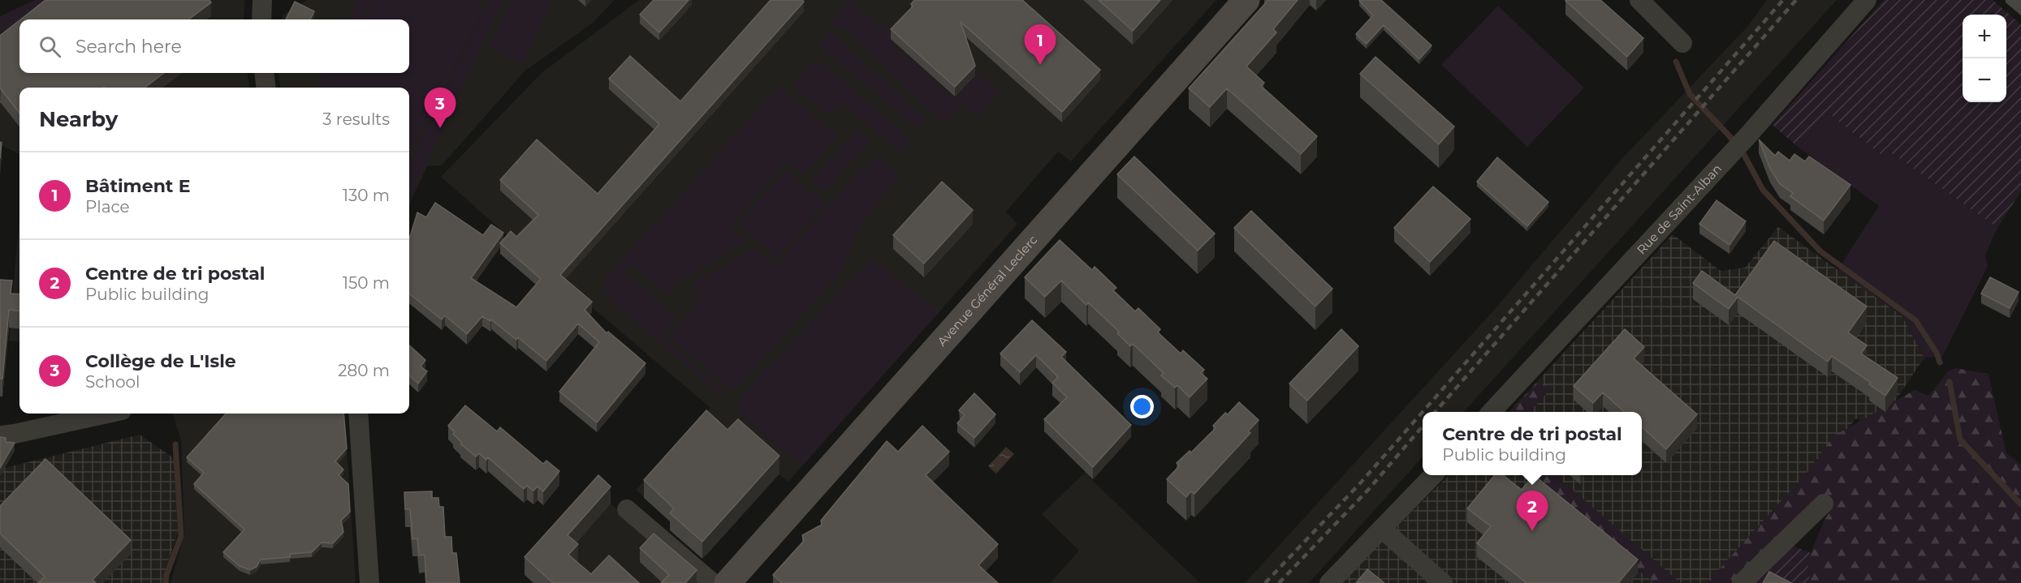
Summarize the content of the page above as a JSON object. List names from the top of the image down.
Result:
{
  "streets": {
    "main road": ["Avenue Général Leclerc"],
    "street": ["Rue de Saint-Alban"]
  },
  "page": {
    "map_buttons": ["+", "−"],
    "search": "Search here",
    "pins": ["1", "3", "2"],
    "heading": ["Nearby", "3 results"],
    "list": [
      {
        "mark": "1",
        "name": "Bâtiment E",
        "note": "Place",
        "value": "130 m"
      },
      {
        "mark": "2",
        "name": "Centre de tri postal",
        "note": "Public building",
        "value": "150 m"
      },
      {
        "mark": "3",
        "name": "Collège de L'Isle",
        "note": "School",
        "value": "280 m"
      }
    ],
    "popup": ["Centre de tri postal", "Public building"]
  }
}
